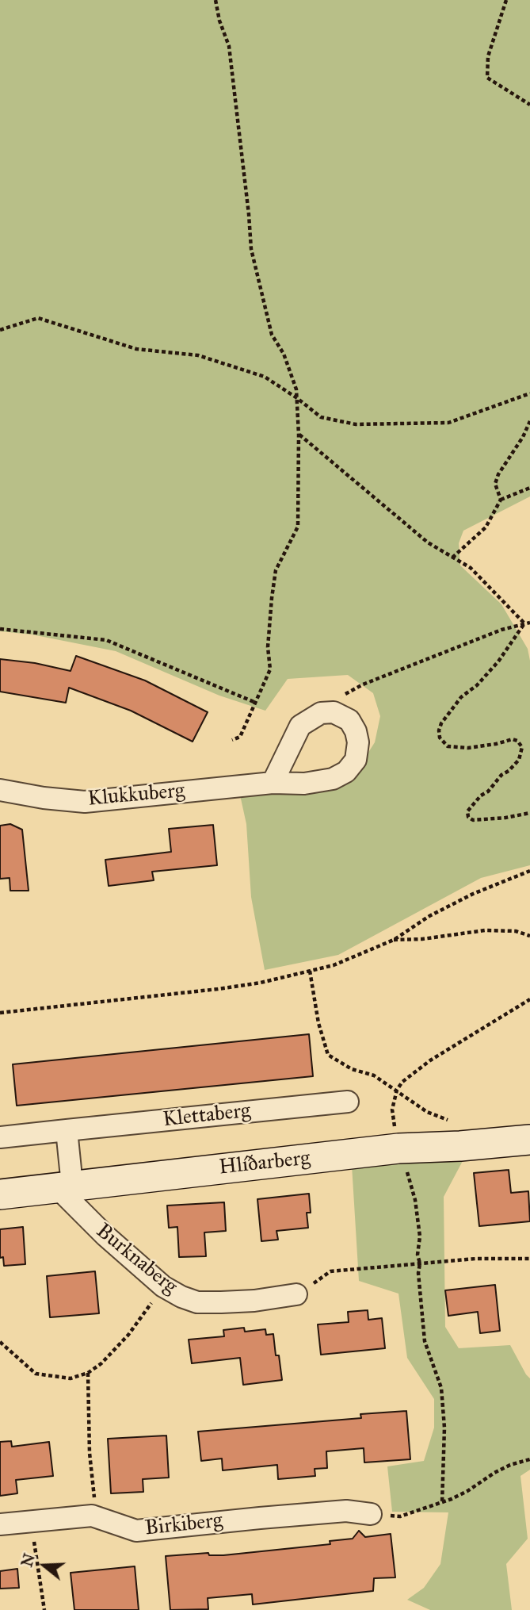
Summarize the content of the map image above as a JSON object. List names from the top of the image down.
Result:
{
  "streets": {
    "street": [
      "Klukkuberg",
      "Klettaberg",
      "Hlíðarberg",
      "Burknaberg",
      "Birkiberg"
    ]
  },
  "crossings": [
    ["Hlíðarberg", "Burknaberg"]
  ],
  "north": "left"
}
